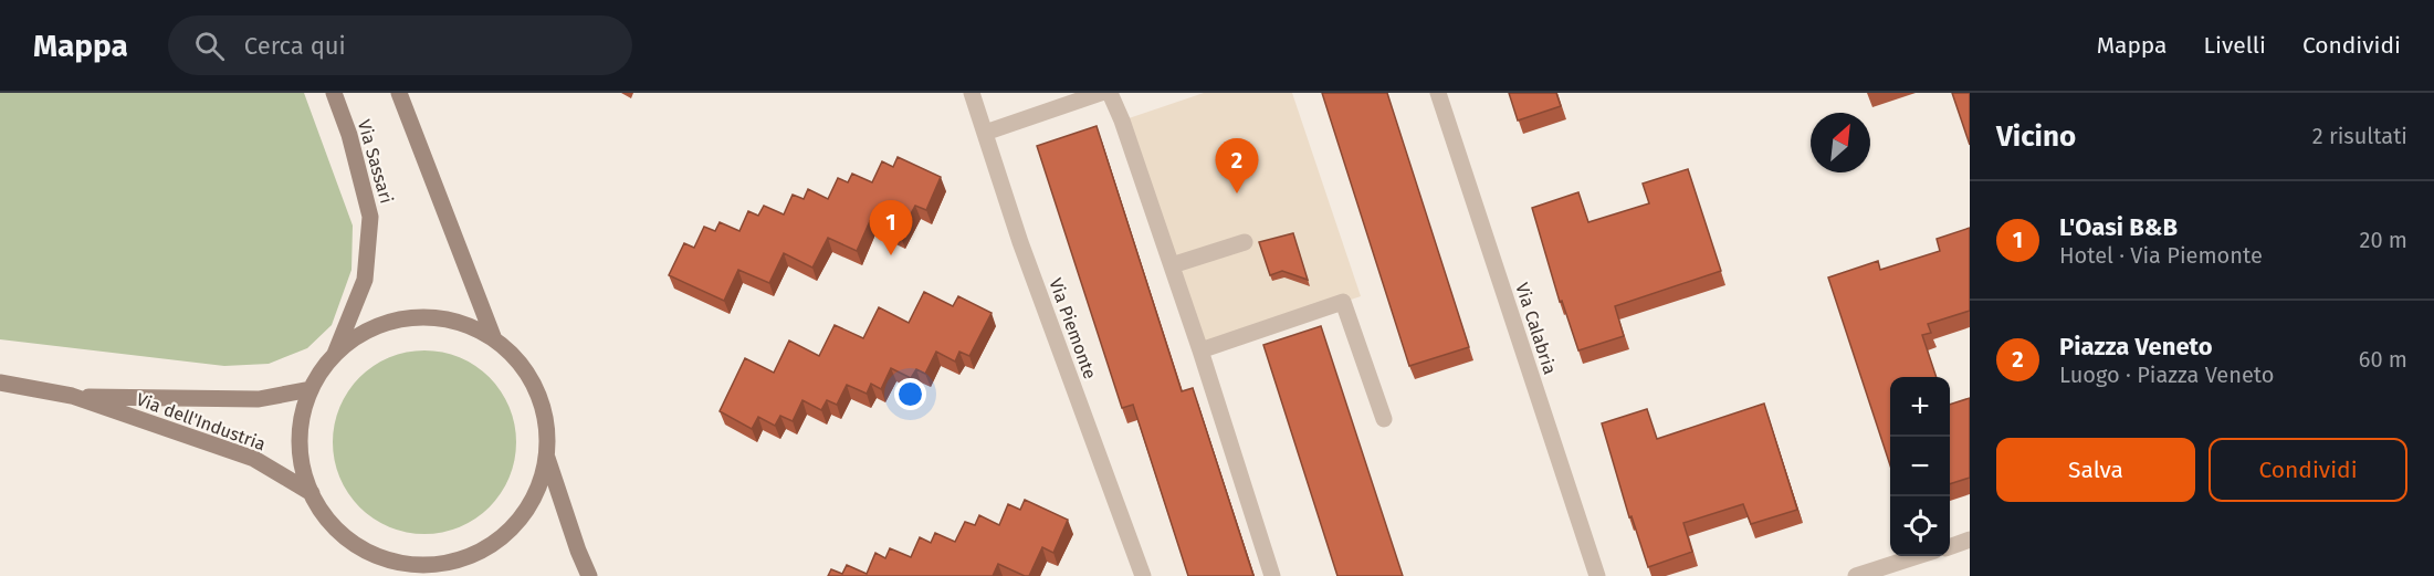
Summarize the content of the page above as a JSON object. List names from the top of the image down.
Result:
{
  "streets": {
    "main road": ["Via Sassari", "Via dell'Industria"],
    "street": ["Via Piemonte", "Via Calabria"]
  },
  "north": "top right",
  "page": {
    "header": "Mappa",
    "search": "Cerca qui",
    "nav": ["Mappa", "Livelli", "Condividi"],
    "heading": ["Vicino", "2 risultati"],
    "pins": ["2", "1"],
    "list": [
      {
        "mark": "1",
        "name": "L'Oasi B&B",
        "note": "Hotel · Via Piemonte",
        "value": "20 m"
      },
      {
        "mark": "2",
        "name": "Piazza Veneto",
        "note": "Luogo · Piazza Veneto",
        "value": "60 m"
      }
    ],
    "map_buttons": ["+", "−"],
    "buttons": ["Salva", "Condividi"]
  }
}
